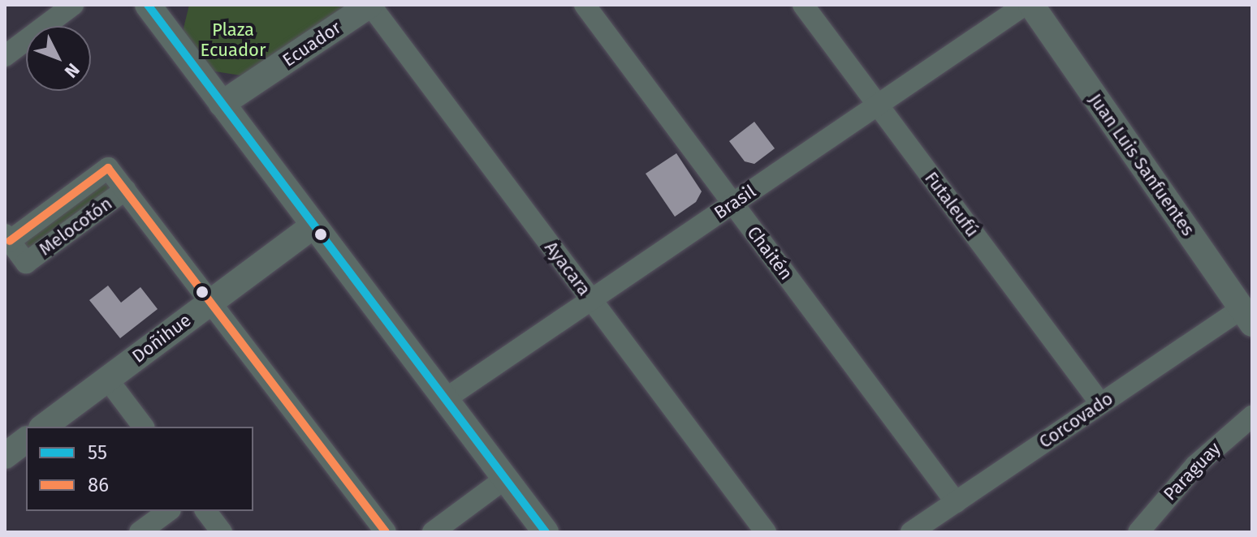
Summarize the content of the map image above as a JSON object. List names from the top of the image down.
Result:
{
  "streets": {
    "street": [
      "Ecuador",
      "Juan Luis Sanfuentes",
      "Brasil",
      "Futaleufú",
      "Melocotón",
      "Chaitén",
      "Ayacara",
      "Doñihue",
      "Corcovado",
      "Paraguay"
    ]
  },
  "crossings": [
    ["Ecuador", "Ayacara"],
    ["Juan Luis Sanfuentes", "Corcovado"],
    ["Brasil", "Futaleufú"],
    ["Brasil", "Chaitén"],
    ["Brasil", "Ayacara"],
    ["Futaleufú", "Corcovado"],
    ["Chaitén", "Corcovado"]
  ],
  "parks": ["Plaza Ecuador"],
  "lines": ["transit line 55", "transit line 86"],
  "legend": ["55", "86"],
  "north": "bottom right"
}
